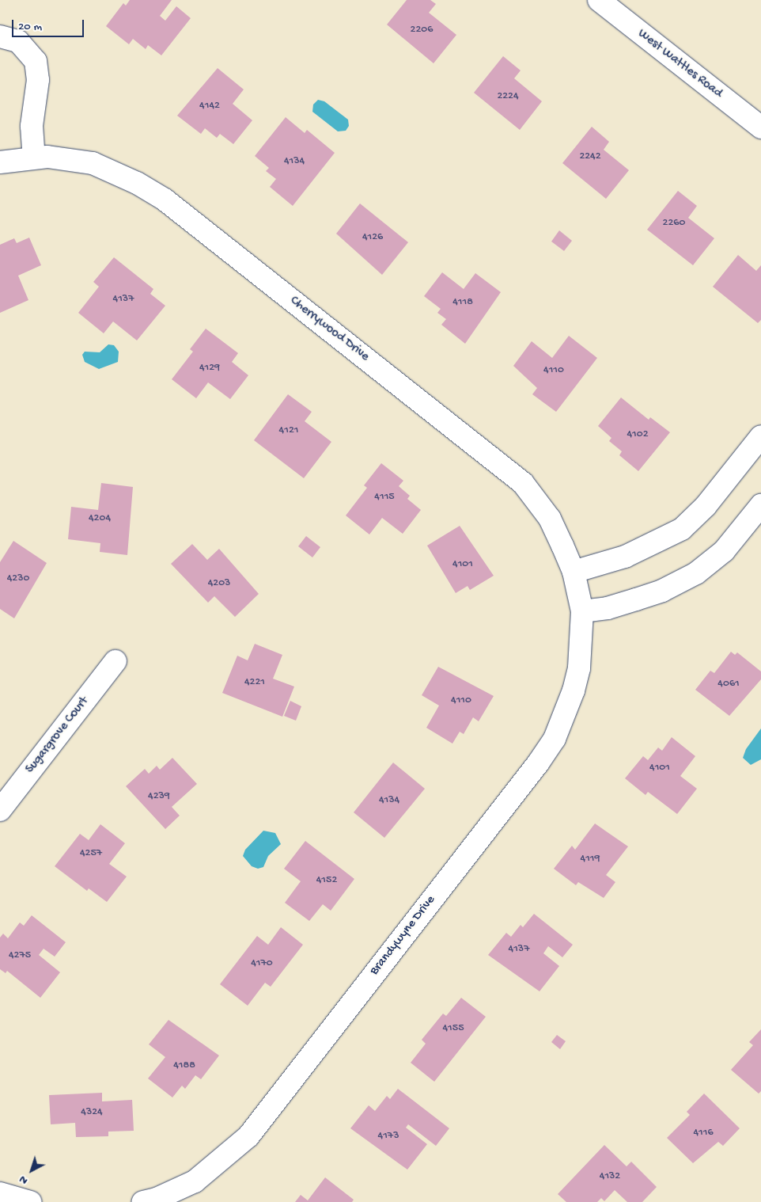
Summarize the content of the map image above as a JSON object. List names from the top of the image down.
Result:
{
  "streets": {
    "street": [
      "West Wattles Road",
      "Cherrywood Drive",
      "Sugargrove Court",
      "Brandywyne Drive"
    ]
  },
  "crossings": [
    ["Cherrywood Drive", "Brandywyne Drive"]
  ],
  "house_numbers": [
    "2206",
    "2224",
    "4142",
    "2242",
    "4134",
    "2260",
    "4126",
    "4137",
    "4118",
    "4129",
    "4110",
    "4121",
    "4102",
    "4115",
    "4204",
    "4101",
    "4230",
    "4203",
    "4221",
    "4061",
    "4110",
    "4101",
    "4239",
    "4134",
    "4257",
    "4119",
    "4152",
    "4137",
    "4275",
    "4170",
    "4155",
    "4188",
    "4324",
    "4116",
    "4173",
    "4132"
  ],
  "scale_bar": "20 m",
  "north": "bottom left"
}
